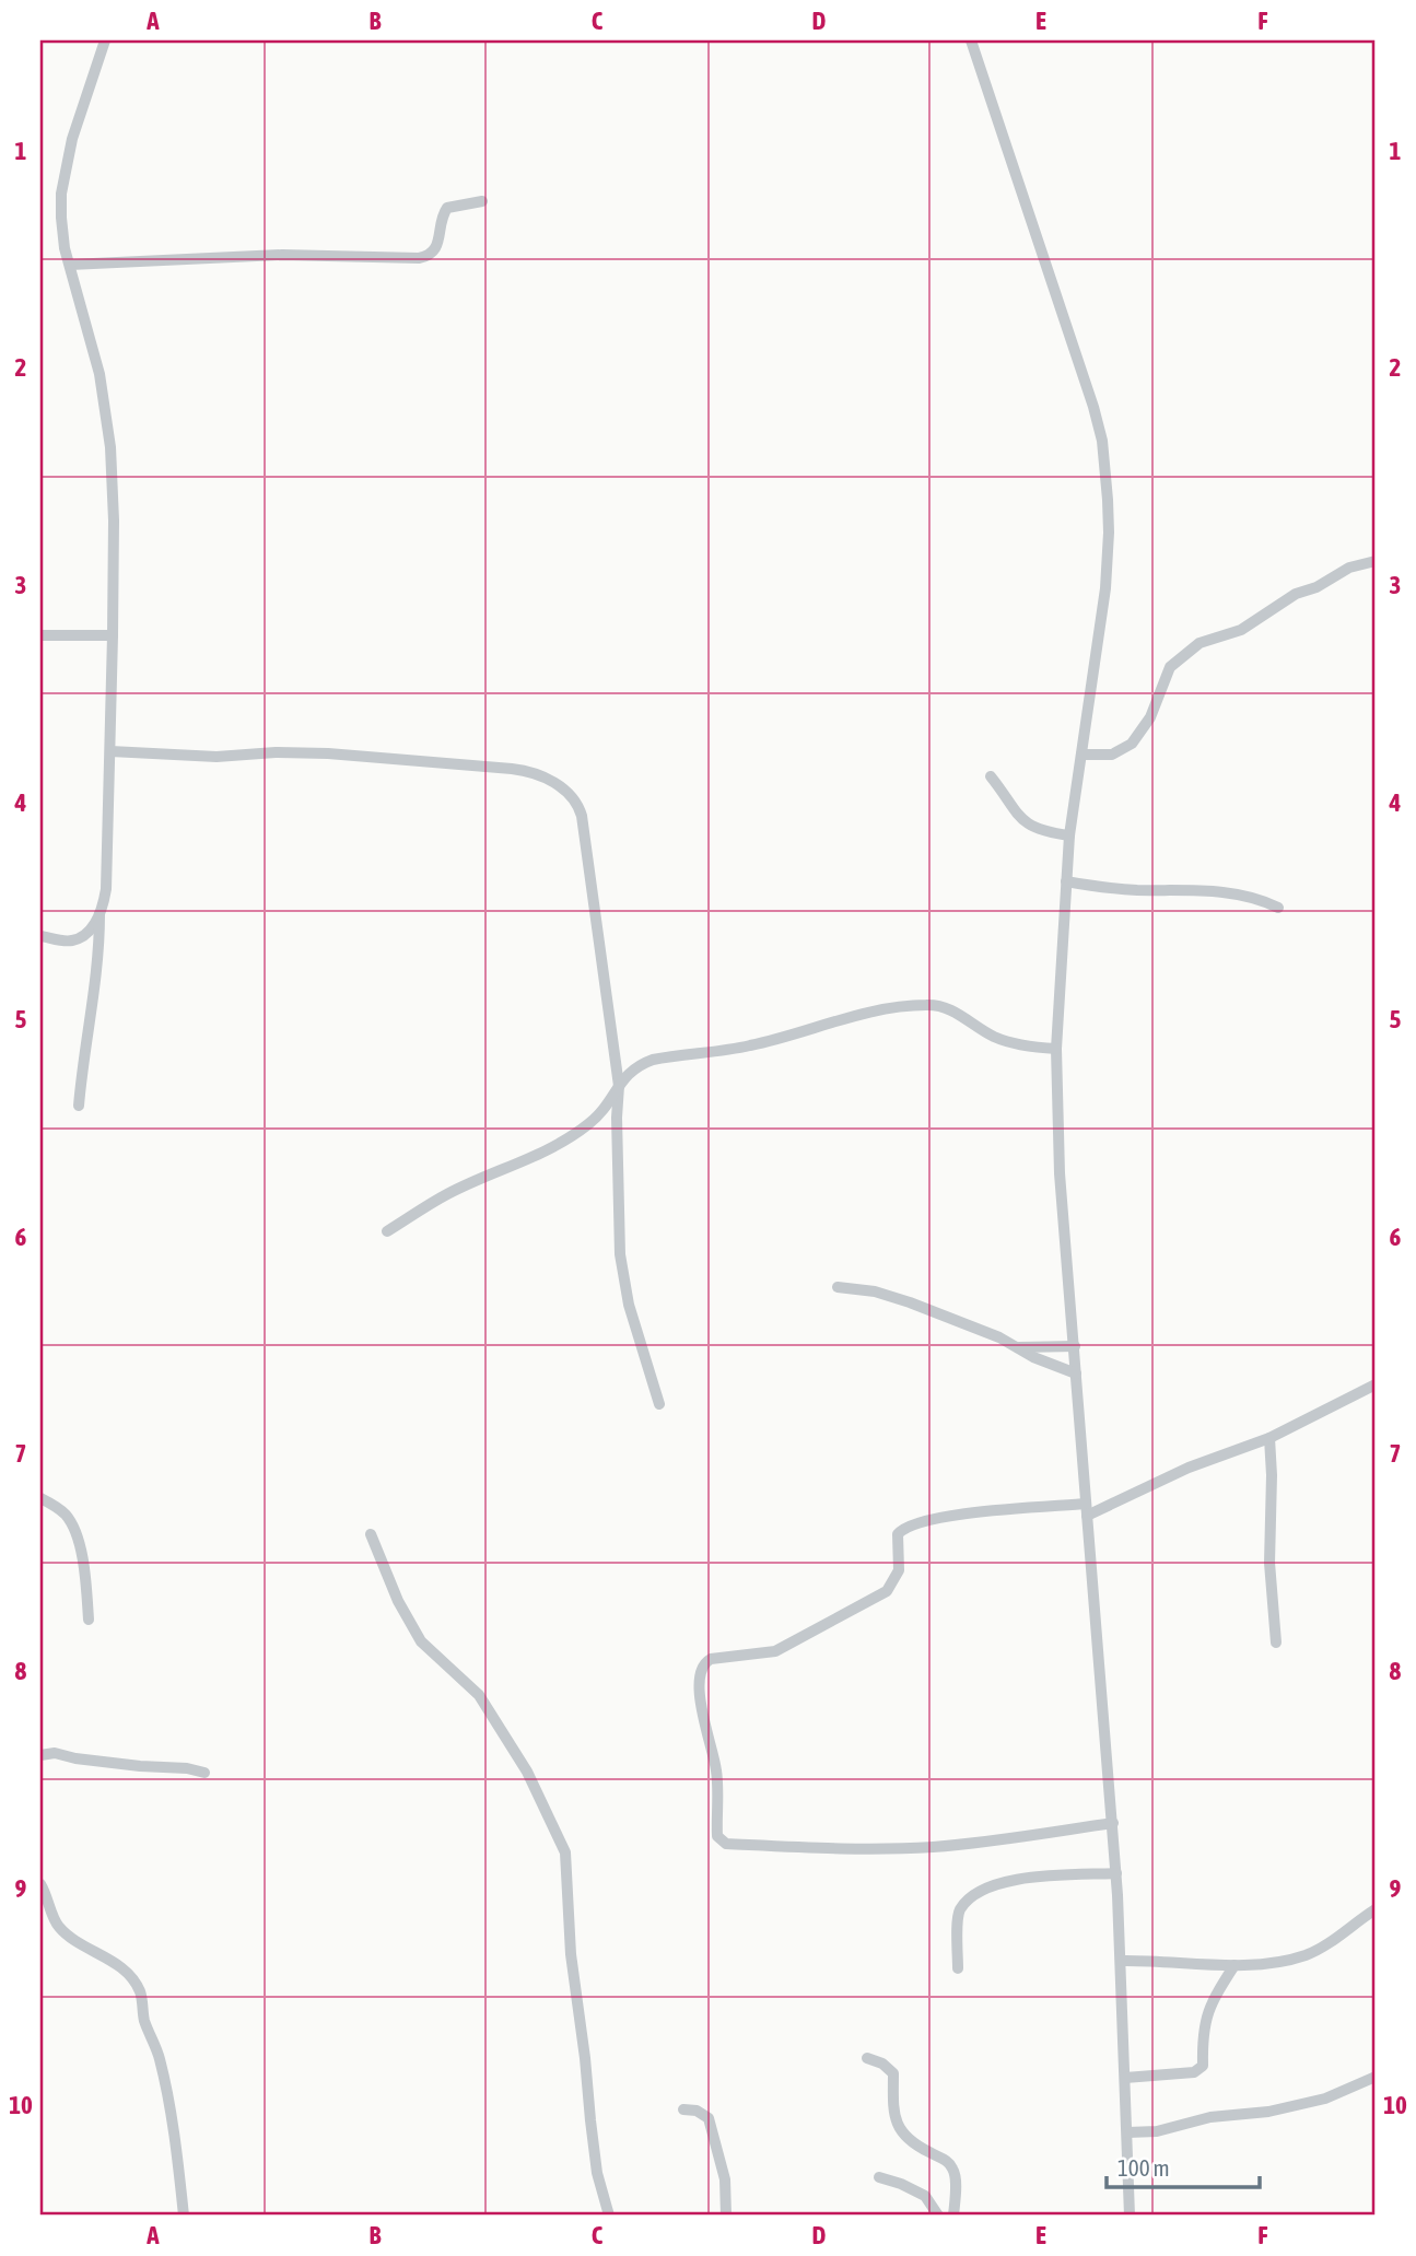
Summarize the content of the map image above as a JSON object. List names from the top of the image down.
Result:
{
  "scale_bar": "100 m",
  "grid": {
    "columns": [
      "A",
      "B",
      "C",
      "D",
      "E",
      "F"
    ],
    "rows": [
      "1",
      "2",
      "3",
      "4",
      "5",
      "6",
      "7",
      "8",
      "9",
      "10"
    ]
  }
}
